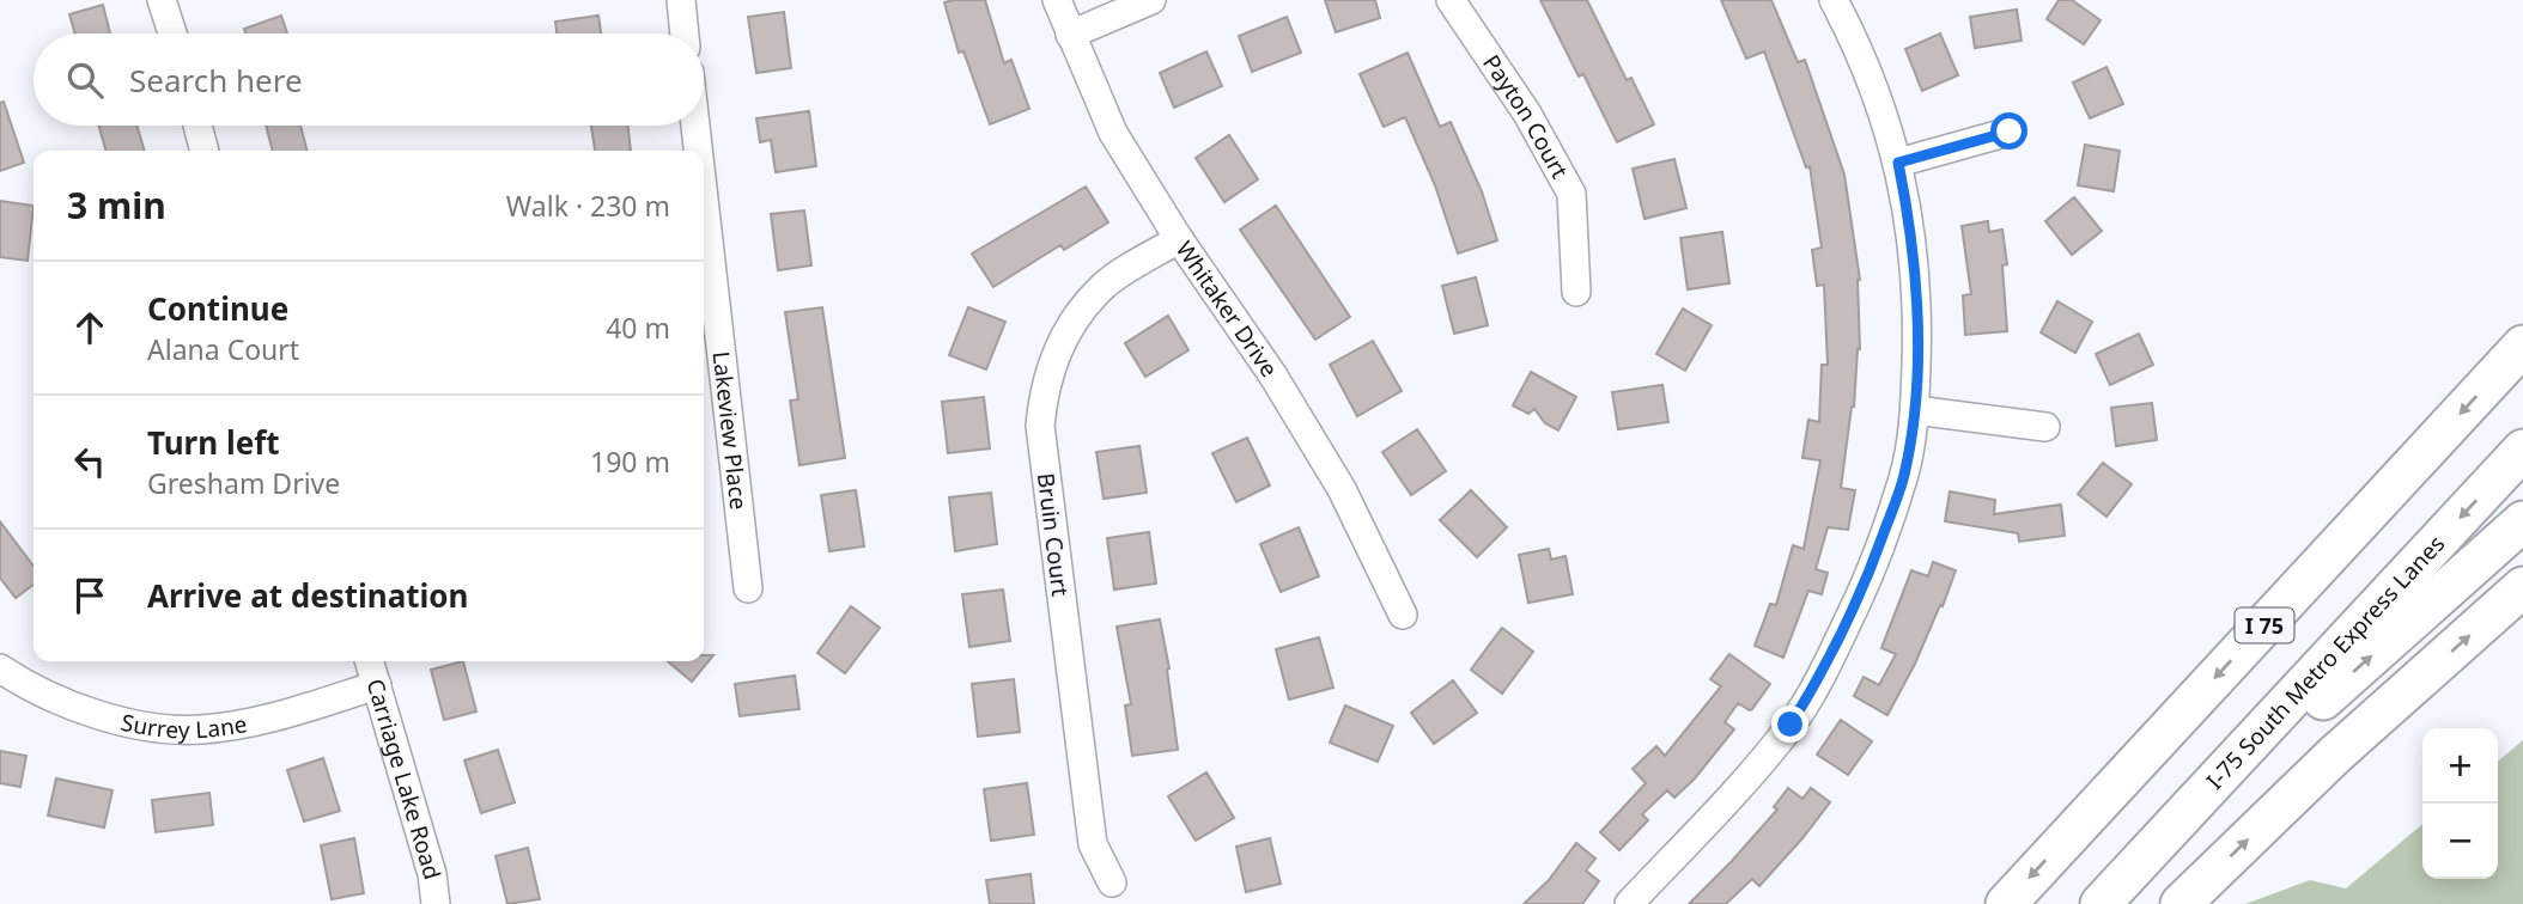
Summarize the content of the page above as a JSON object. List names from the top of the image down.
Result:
{
  "streets": {
    "highway": ["I 75", "I-75 South Metro Express Lanes"],
    "street": [
      "Payton Court",
      "Whitaker Drive",
      "Lakeview Place",
      "Bruin Court",
      "Surrey Lane",
      "Carriage Lake Road"
    ]
  },
  "crossings": [
    ["Whitaker Drive", "Bruin Court"],
    ["Surrey Lane", "Carriage Lake Road"]
  ],
  "page": {
    "search": "Search here",
    "heading": ["3 min", "Walk · 230 m"],
    "list": [
      ["Continue", "Alana Court", "40 m"],
      ["Turn left", "Gresham Drive", "190 m"],
      "Arrive at destination"
    ],
    "map_buttons": ["+", "−"]
  }
}
